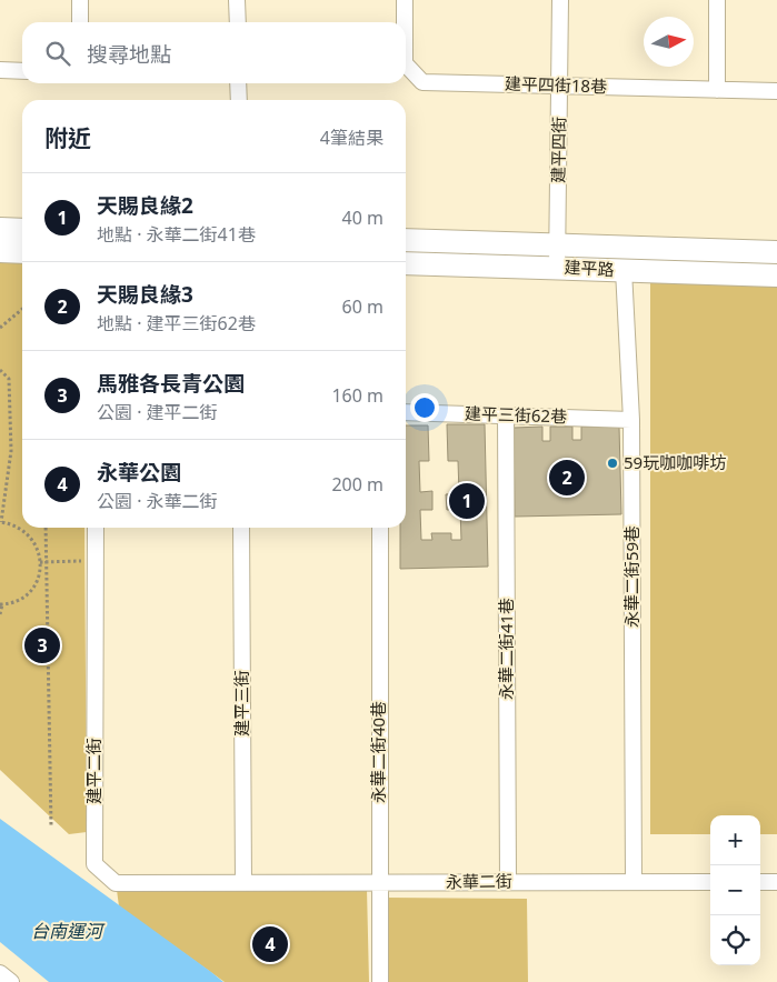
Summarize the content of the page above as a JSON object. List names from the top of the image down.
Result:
{
  "streets": {
    "street": [
      "建平四街18巷",
      "建平四街",
      "建平路",
      "建平三街62巷",
      "永華二街59巷",
      "永華二街41巷",
      "建平三街",
      "永華二街40巷",
      "建平二街",
      "永華二街"
    ]
  },
  "crossings": [
    ["建平四街18巷", "建平四街"],
    ["建平四街", "建平路"],
    ["建平路", "永華二街59巷"],
    ["建平三街62巷", "永華二街59巷"],
    ["建平三街62巷", "永華二街41巷"],
    ["永華二街59巷", "永華二街"],
    ["永華二街41巷", "永華二街"],
    ["建平三街", "建平二街"],
    ["建平三街", "永華二街"],
    ["永華二街40巷", "永華二街"],
    ["建平二街", "永華二街"]
  ],
  "water": ["台南運河"],
  "places": ["59玩咖咖啡坊"],
  "north": "right",
  "page": {
    "search": "搜尋地點",
    "heading": ["附近", "4筆結果"],
    "list": [
      {
        "mark": "1",
        "name": "天賜良緣2",
        "note": "地點 · 永華二街41巷",
        "value": "40 m"
      },
      {
        "mark": "2",
        "name": "天賜良緣3",
        "note": "地點 · 建平三街62巷",
        "value": "60 m"
      },
      {
        "mark": "3",
        "name": "馬雅各長青公園",
        "note": "公園 · 建平二街",
        "value": "160 m"
      },
      {
        "mark": "4",
        "name": "永華公園",
        "note": "公園 · 永華二街",
        "value": "200 m"
      }
    ],
    "pins": [
      "2",
      "1",
      "3",
      "4"
    ],
    "map_buttons": ["+", "−"]
  }
}
